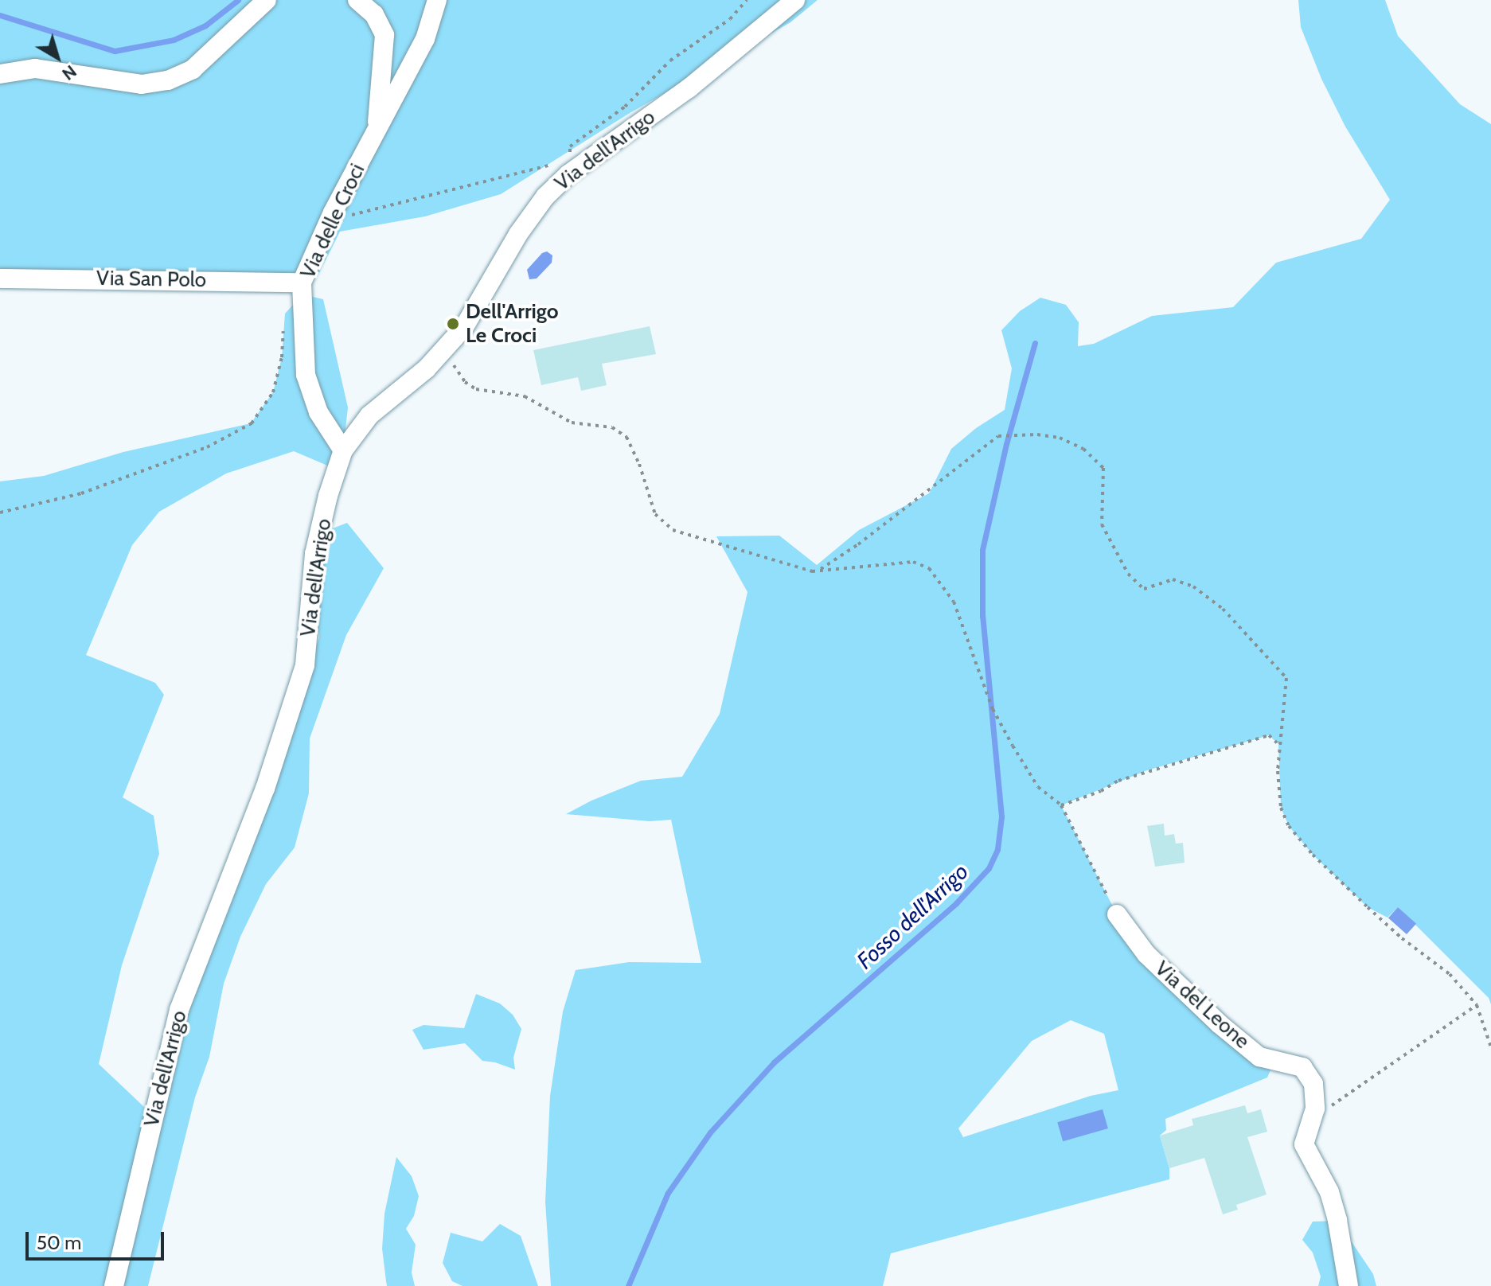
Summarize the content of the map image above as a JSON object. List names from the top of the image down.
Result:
{
  "streets": {
    "street": [
      "Via dell'Arrigo",
      "Via delle Croci",
      "Via San Polo",
      "Via del Leone"
    ]
  },
  "crossings": [
    ["Via dell'Arrigo", "Via delle Croci"],
    ["Via delle Croci", "Via San Polo"]
  ],
  "water": ["Fosso dell'Arrigo"],
  "places": ["Dell'Arrigo Le Croci"],
  "scale_bar": "50 m",
  "north": "bottom right"
}
